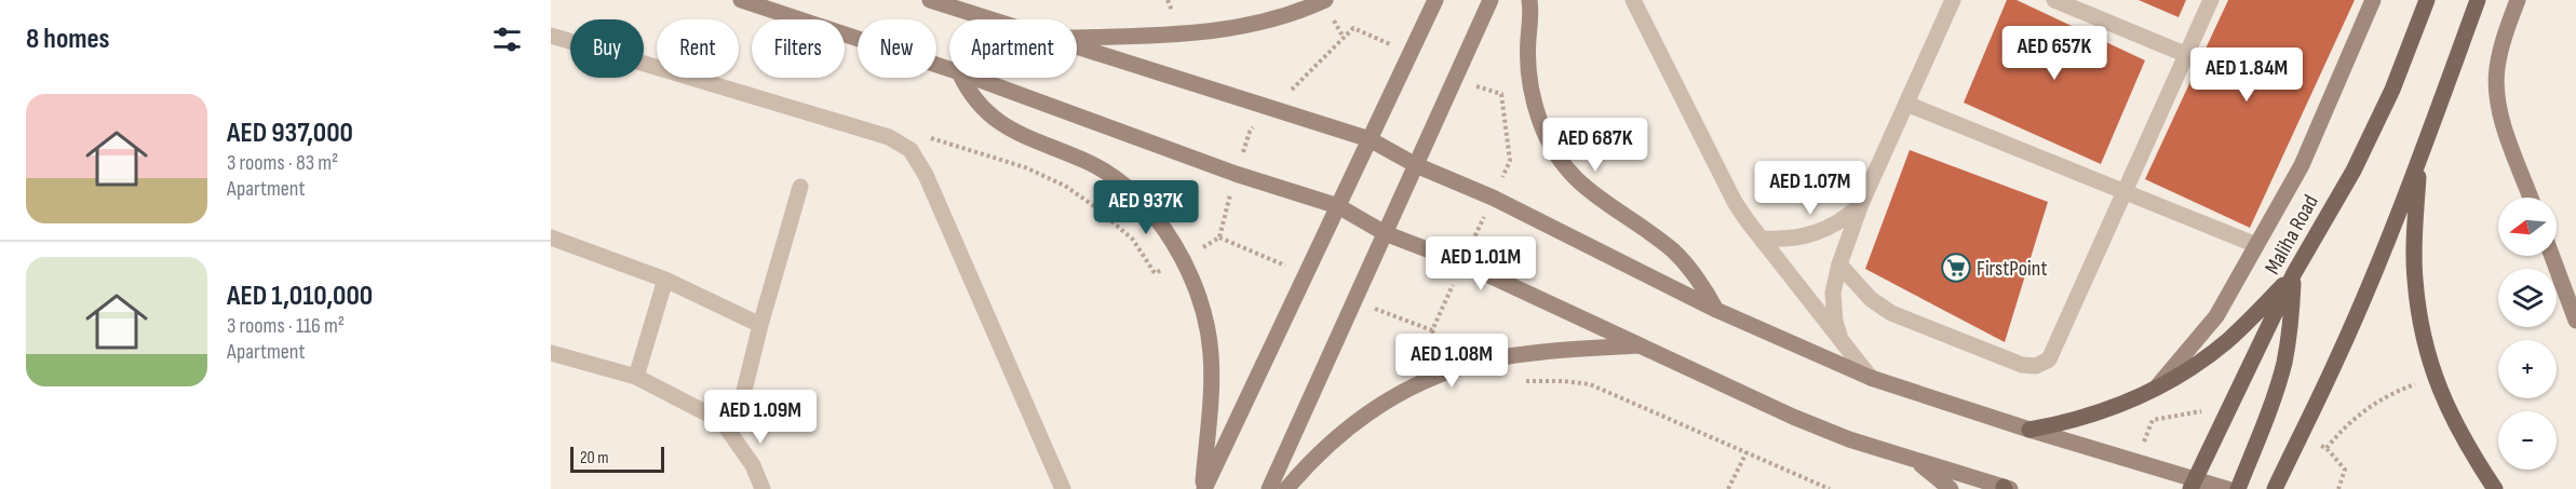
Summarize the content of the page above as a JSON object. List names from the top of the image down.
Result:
{
  "streets": {
    "main road": ["Maliha Road"]
  },
  "places": {
    "supermarket": ["FirstPoint"]
  },
  "scale_bar": "20 m",
  "north": "left",
  "page": {
    "heading": "8 homes",
    "chip": [
      "Buy",
      "Rent",
      "Filters",
      "New",
      "Apartment"
    ],
    "price": [
      "AED 657K",
      "AED 1.84M",
      "AED 687K",
      "AED 1.07M",
      "AED 937K",
      "AED 1.01M",
      "AED 1.08M",
      "AED 1.09M"
    ],
    "list": [
      {
        "name": "AED 937,000",
        "note": "3 rooms · 83 m² · Apartment"
      },
      {
        "name": "AED 1,010,000",
        "note": "3 rooms · 116 m² · Apartment"
      }
    ],
    "map_buttons": ["+", "−"],
    "scale": "20 m"
  }
}
